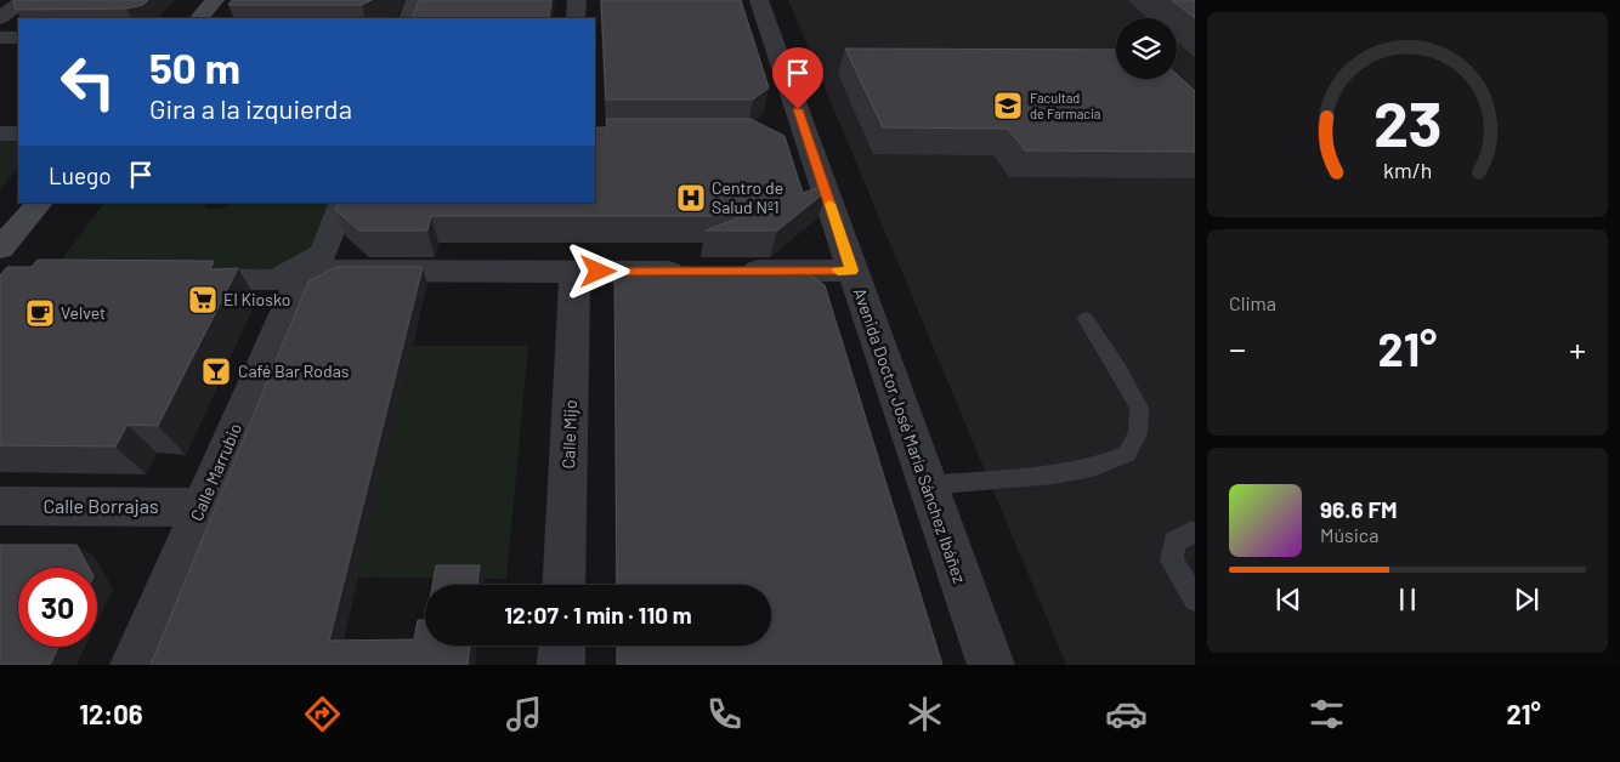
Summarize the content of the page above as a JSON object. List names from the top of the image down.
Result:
{
  "streets": {
    "street": [
      "Calle Mijo",
      "Avenida Doctor José María Sánchez Ibáñez",
      "Calle Marrubio",
      "Calle Borrajas"
    ]
  },
  "crossings": [
    ["Calle Marrubio", "Calle Borrajas"]
  ],
  "places": {
    "school or university": ["Facultad de Farmacia"],
    "hospital": ["Centro de Salud Nº1"],
    "supermarket": ["El Kiosko"],
    "cafe": ["Velvet"],
    "bar": ["Café Bar Rodas"]
  },
  "page": {
    "turn": ["50 m", "Gira a la izquierda"],
    "then": "Luego",
    "tile": "Clima",
    "heat": ["−", "21°", "+"],
    "song": ["96.6 FM", "Música"],
    "limit": "30",
    "trip": "12:07 · 1 min · 110 m",
    "tabs": ["12:06", "21°"],
    "gauge": ["23", "km/h"]
  }
}
